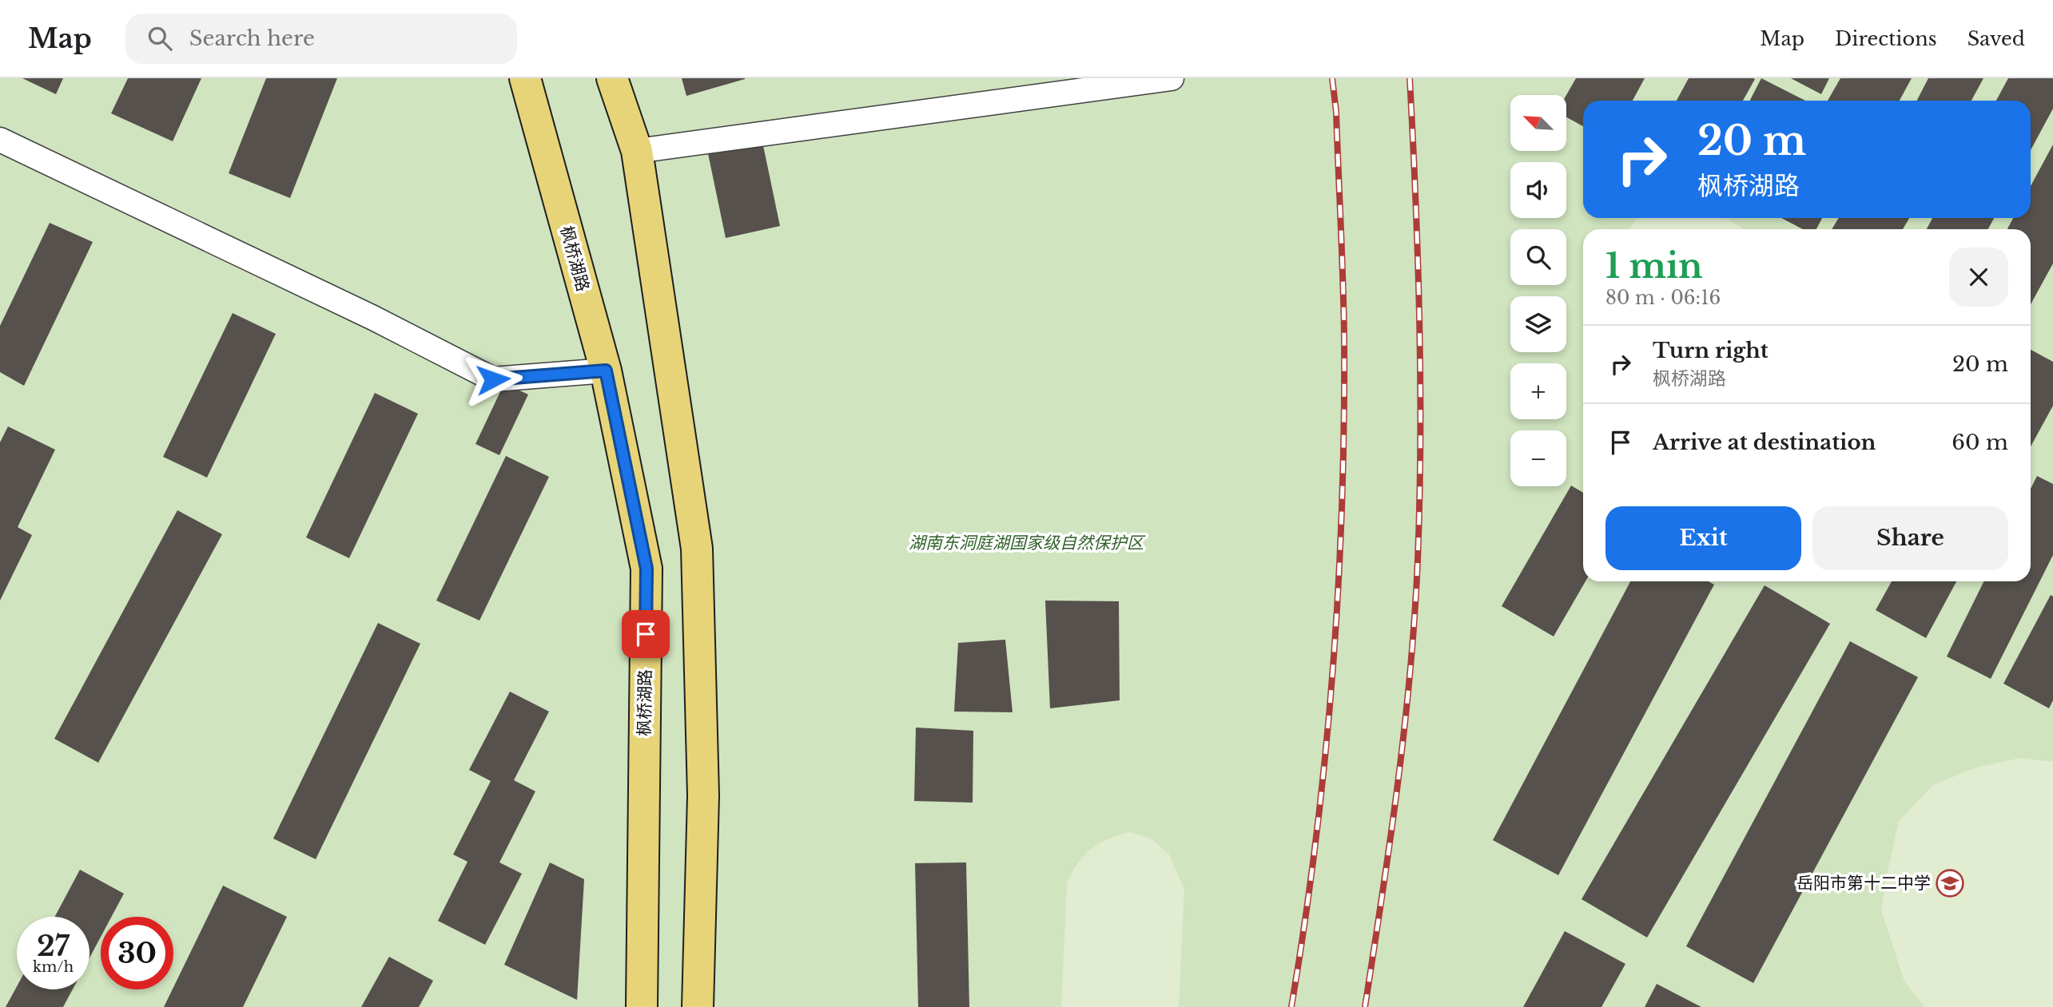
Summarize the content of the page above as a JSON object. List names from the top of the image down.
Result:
{
  "streets": {
    "main road": ["枫桥湖路"]
  },
  "parks": ["湖南东洞庭湖国家级自然保护区"],
  "places": {
    "school or university": ["岳阳市第十二中学"]
  },
  "north": "top left",
  "page": {
    "header": "Map",
    "search": "Search here",
    "nav": ["Map", "Directions", "Saved"],
    "map_buttons": ["+", "−"],
    "turn": ["20 m", "枫桥湖路"],
    "heading": ["1 min", "80 m · 06:16"],
    "list": [
      {
        "name": "Turn right",
        "note": "枫桥湖路",
        "value": "20 m"
      },
      {
        "name": "Arrive at destination",
        "value": "60 m"
      }
    ],
    "buttons": ["Exit", "Share"],
    "speed": "27 km/h",
    "limit": "30"
  }
}
